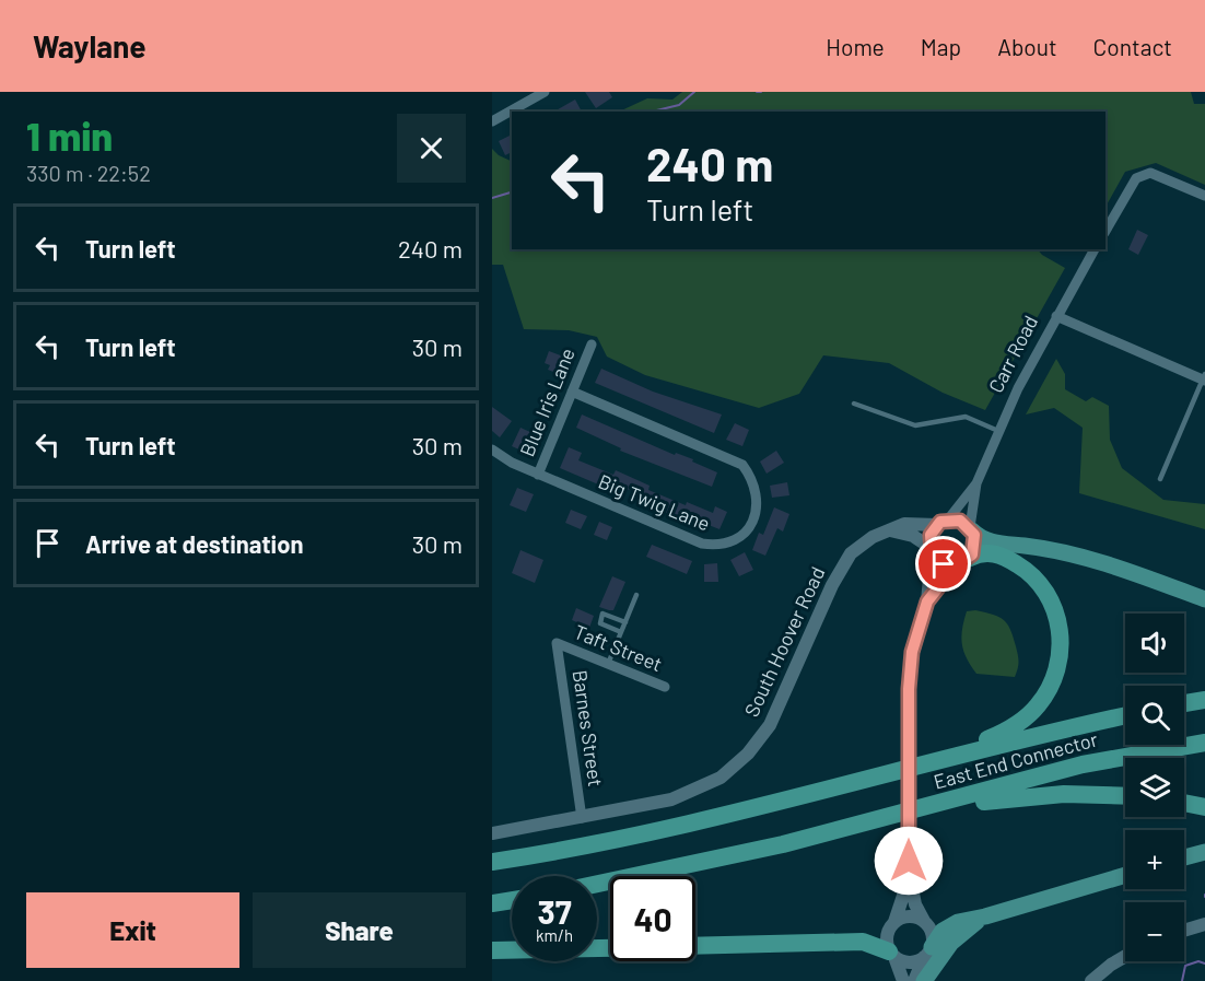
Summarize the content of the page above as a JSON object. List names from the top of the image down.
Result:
{
  "streets": {
    "highway": ["East End Connector"],
    "street": [
      "Carr Road",
      "Blue Iris Lane",
      "Big Twig Lane",
      "South Hoover Road",
      "Taft Street",
      "Barnes Street"
    ]
  },
  "crossings": [
    ["Carr Road", "South Hoover Road"],
    ["Blue Iris Lane", "Big Twig Lane"],
    ["South Hoover Road", "Barnes Street"],
    ["Taft Street", "Barnes Street"]
  ],
  "page": {
    "header": "Waylane",
    "nav": [
      "Home",
      "Map",
      "About",
      "Contact"
    ],
    "heading": ["1 min", "330 m · 22:52"],
    "turn": ["240 m", "Turn left"],
    "list": [
      {
        "name": "Turn left",
        "value": "240 m"
      },
      {
        "name": "Turn left",
        "value": "30 m"
      },
      {
        "name": "Turn left",
        "value": "30 m"
      },
      {
        "name": "Arrive at destination",
        "value": "30 m"
      }
    ],
    "map_buttons": ["+", "−"],
    "speed": "37 km/h",
    "limit": "40",
    "buttons": ["Exit", "Share"]
  }
}
